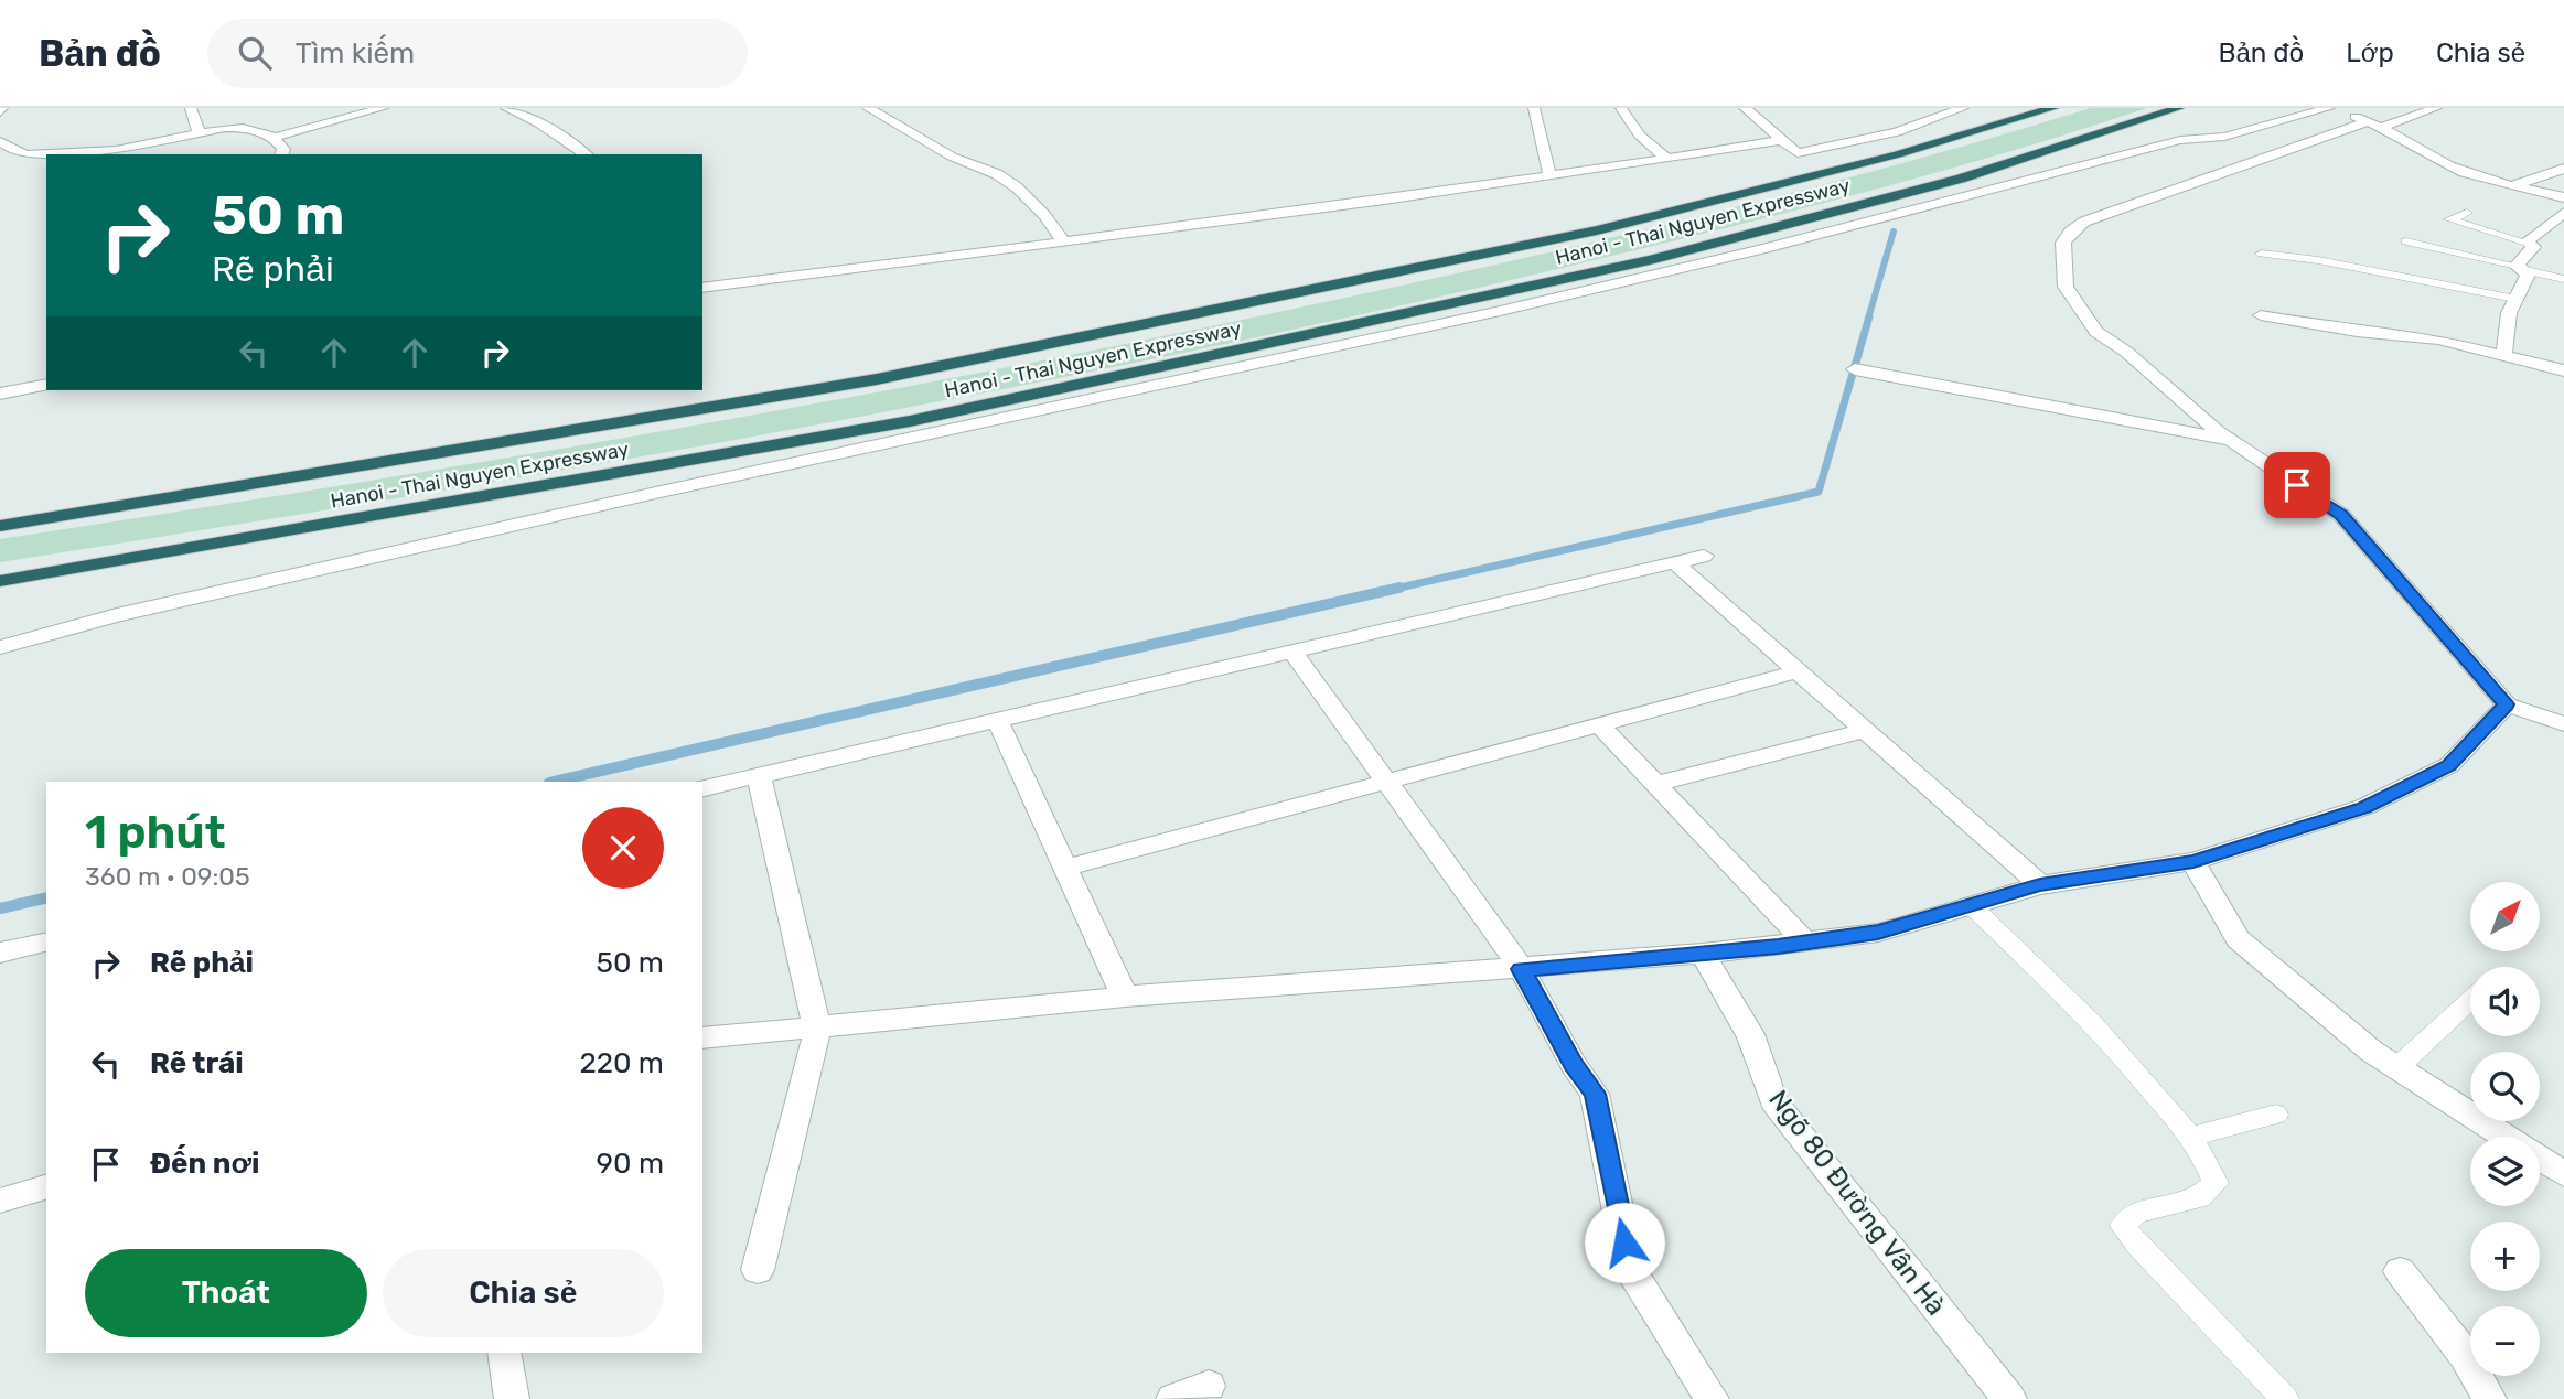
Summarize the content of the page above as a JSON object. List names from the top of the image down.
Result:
{
  "streets": {
    "highway": ["Hanoi - Thai Nguyen Expressway"],
    "street": ["Ngõ 80 Đường Vân Hà"]
  },
  "north": "top right",
  "page": {
    "header": "Bản đồ",
    "search": "Tìm kiếm",
    "nav": ["Bản đồ", "Lớp", "Chia sẻ"],
    "turn": ["50 m", "Rẽ phải"],
    "heading": ["1 phút", "360 m · 09:05"],
    "map_buttons": ["+", "−"],
    "list": [
      {
        "name": "Rẽ phải",
        "value": "50 m"
      },
      {
        "name": "Rẽ trái",
        "value": "220 m"
      },
      {
        "name": "Đến nơi",
        "value": "90 m"
      }
    ],
    "buttons": ["Thoát", "Chia sẻ"]
  }
}
